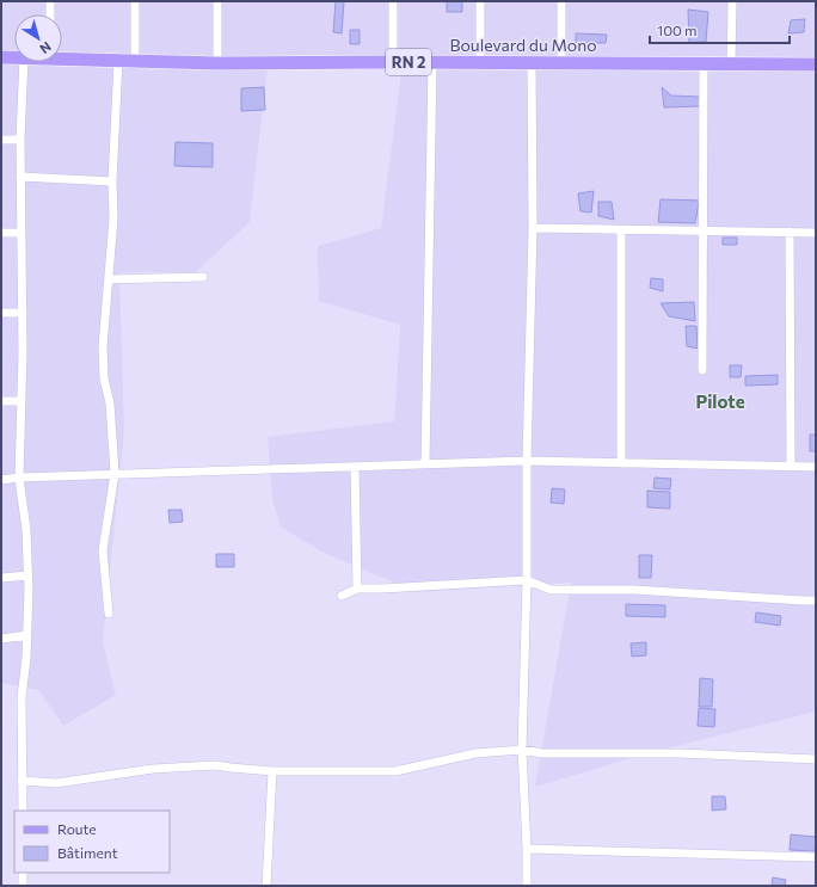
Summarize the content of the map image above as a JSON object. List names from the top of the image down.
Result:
{
  "streets": {
    "main road": ["Boulevard du Mono", "RN 2"]
  },
  "districts": ["Pilote"],
  "legend": ["Route", "Bâtiment"],
  "scale_bar": "100 m",
  "north": "bottom right"
}
